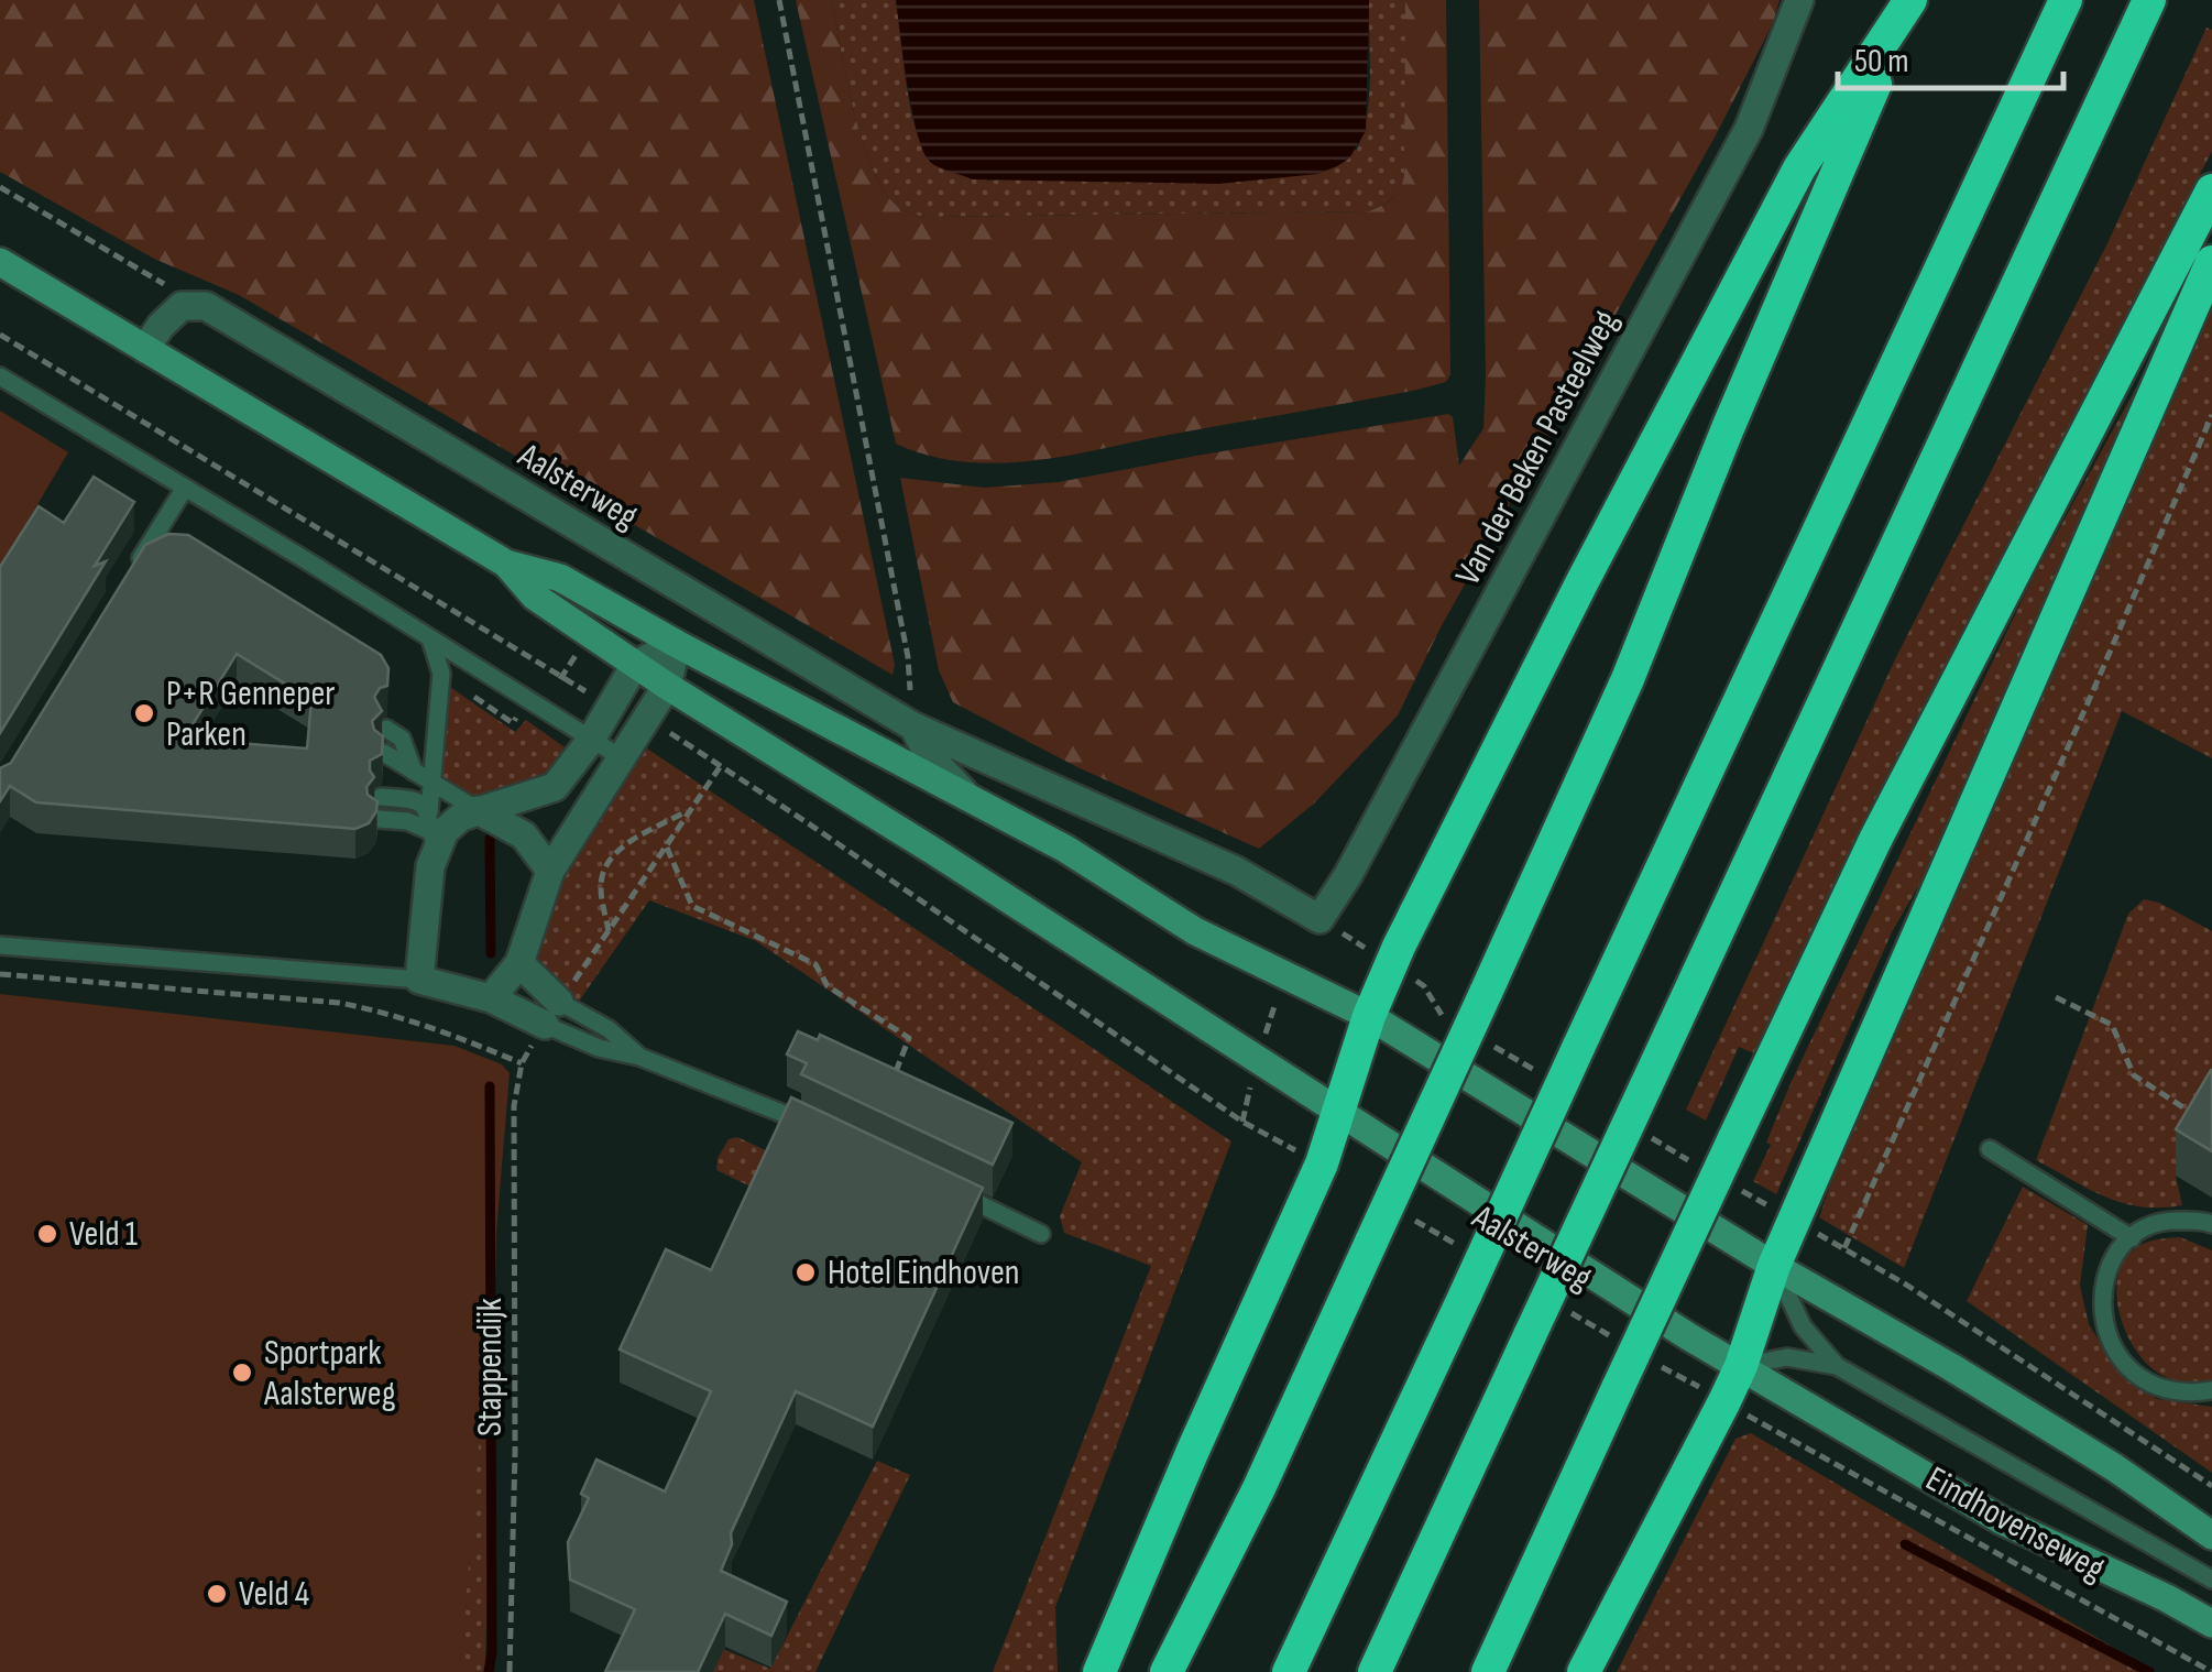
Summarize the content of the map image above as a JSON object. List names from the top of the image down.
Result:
{
  "streets": {
    "main road": ["Aalsterweg", "Eindhovenseweg"],
    "street": ["Van der Beken Pasteelweg"],
    "path": ["Stappendijk"]
  },
  "crossings": [
    ["Van der Beken Pasteelweg", "Aalsterweg"],
    ["Aalsterweg", "Eindhovenseweg"]
  ],
  "places": [
    "P+R Genneper Parken",
    "Veld 1",
    "Hotel Eindhoven",
    "Sportpark Aalsterweg",
    "Veld 4"
  ],
  "scale_bar": "50 m"
}
